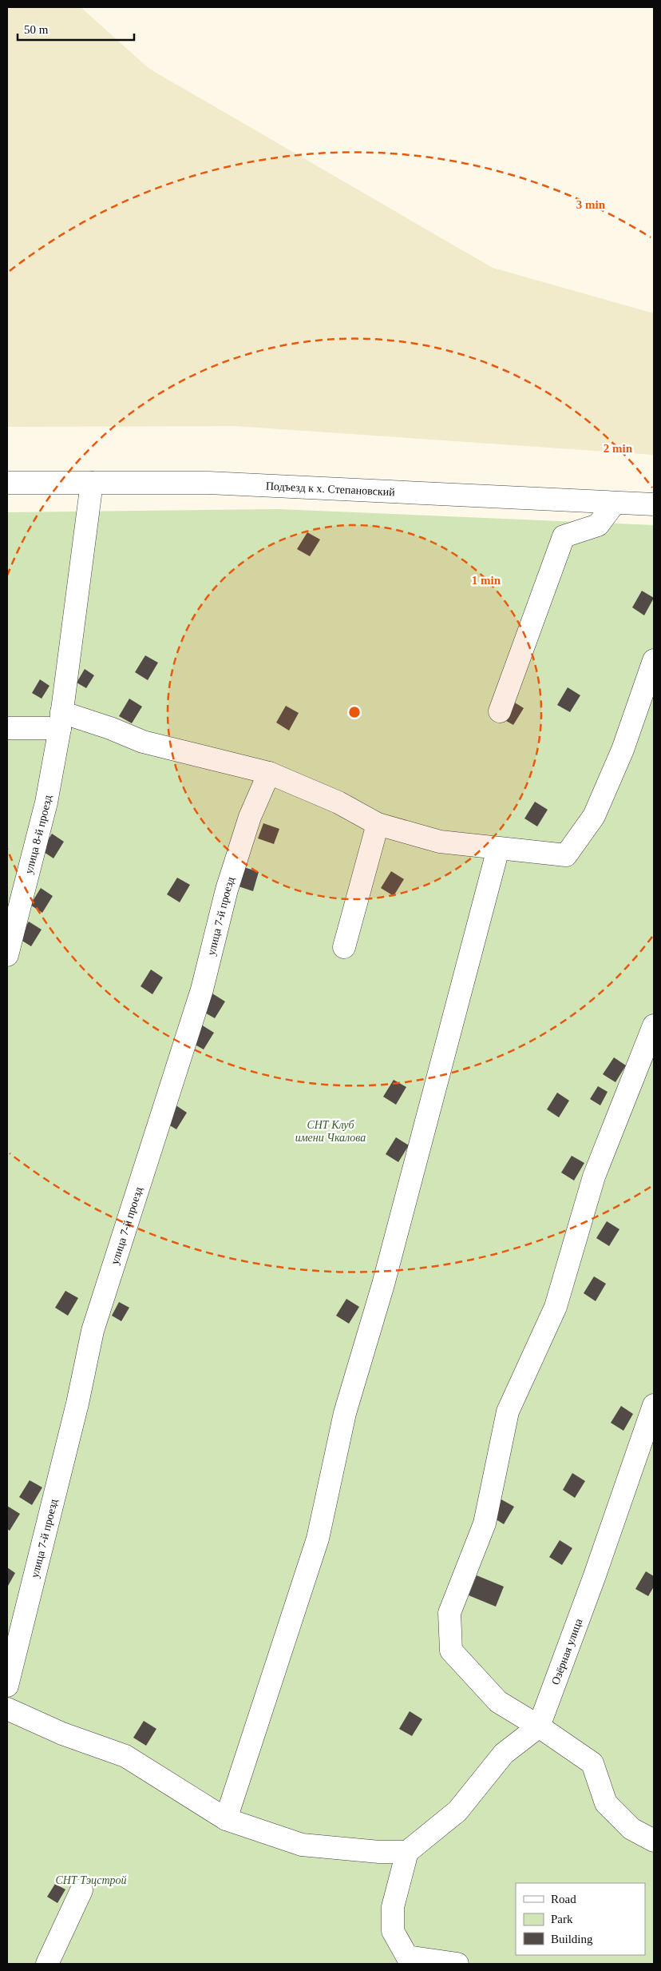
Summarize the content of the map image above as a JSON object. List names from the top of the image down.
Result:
{
  "streets": {
    "street": [
      "Подъезд к х. Степановский",
      "улица 8-й проезд",
      "улица 7-й проезд",
      "Озёрная улица"
    ]
  },
  "crossings": [
    ["Подъезд к х. Степановский", "улица 8-й проезд"]
  ],
  "parks": ["СНТ Клуб имени Чкалова", "СНТ Тэцстрой"],
  "legend": ["Road", "Park", "Building"],
  "scale_bar": "50 m",
  "rings": ["3 min", "2 min", "1 min"]
}
